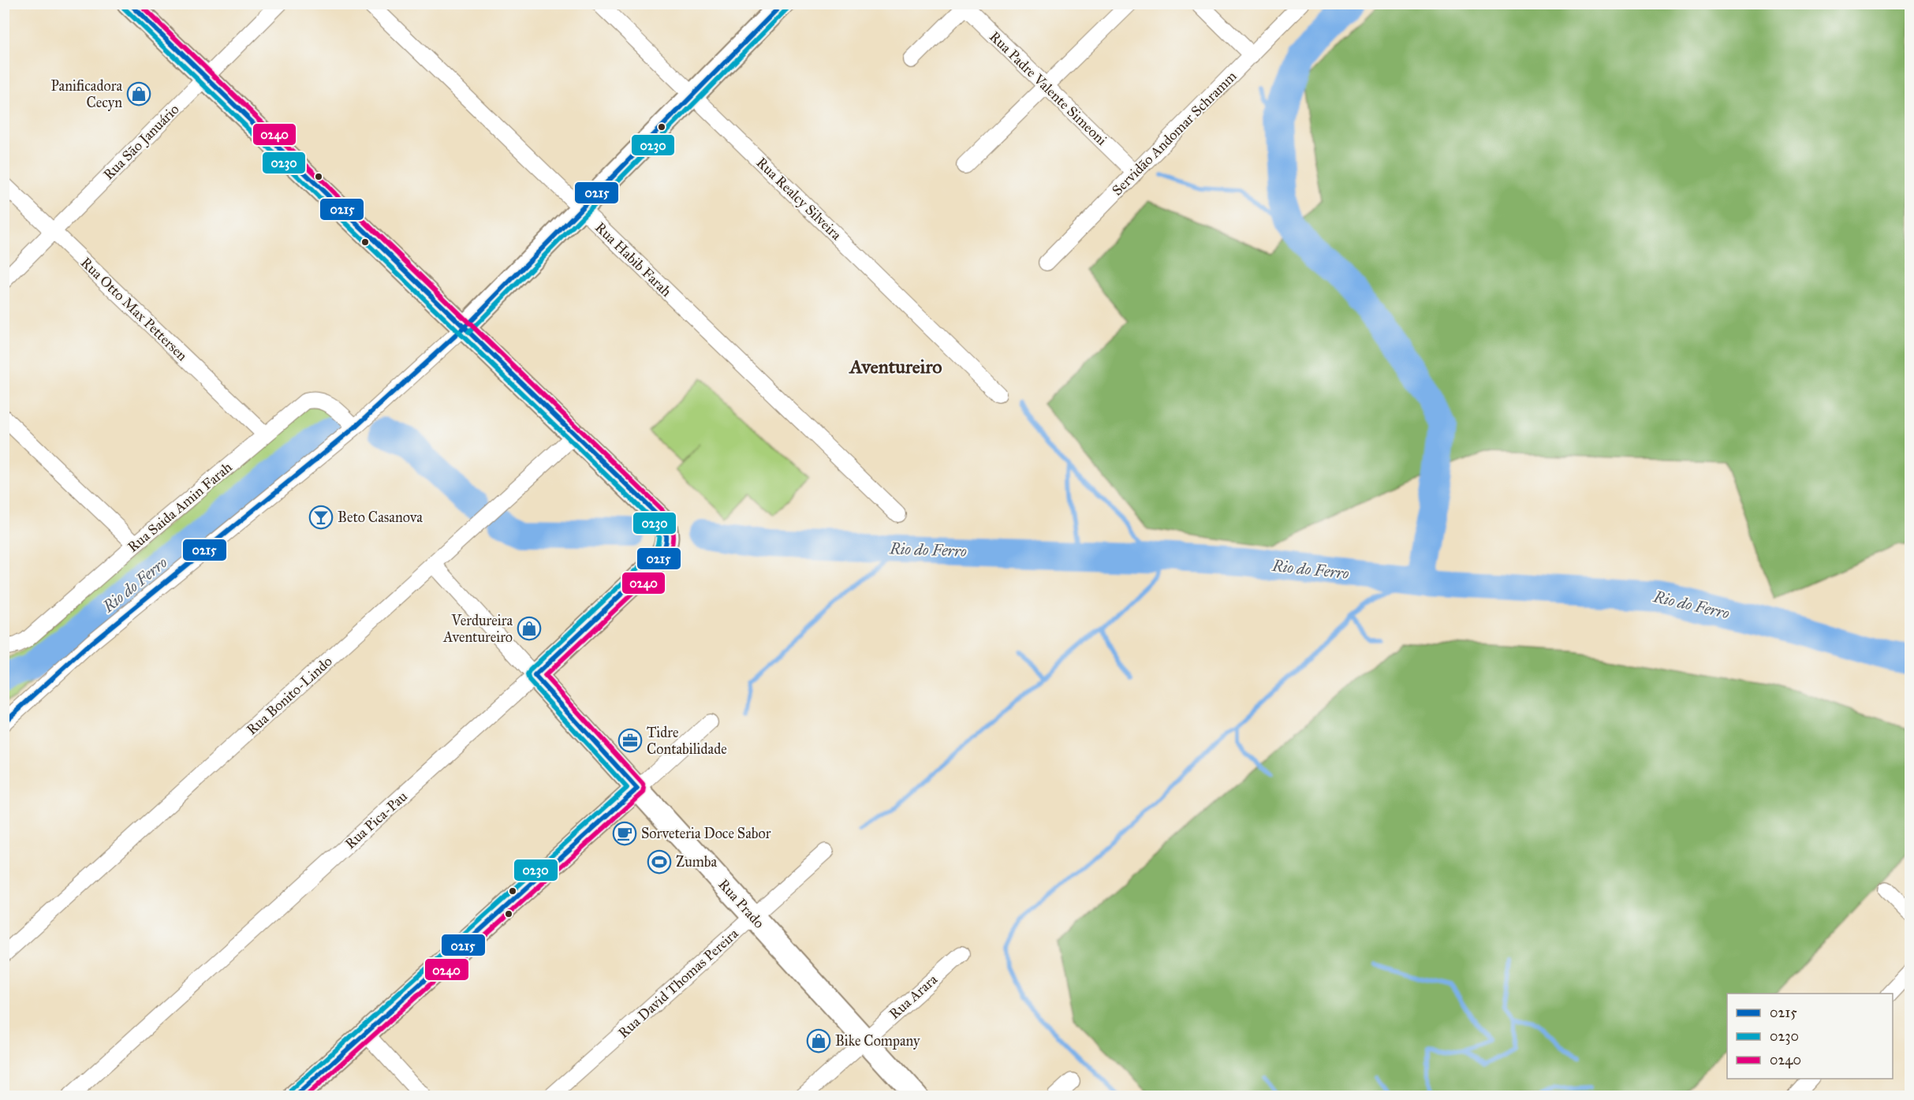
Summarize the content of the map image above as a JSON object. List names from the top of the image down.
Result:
{
  "streets": {
    "street": [
      "Rua Padre Valente Simeoni",
      "Servidão Andomar Schramm",
      "Rua São Januário",
      "Rua Realcy Silveira",
      "Rua Habib Farah",
      "Rua Otto Max Pettersen",
      "Rua Saida Amin Farah",
      "Rua Bonito-Lindo",
      "Rua Pica-Pau",
      "Rua Prado",
      "Rua David Thomas Pereira",
      "Rua Arara"
    ]
  },
  "crossings": [
    ["Rua Padre Valente Simeoni", "Servidão Andomar Schramm"],
    ["Rua São Januário", "Rua Otto Max Pettersen"],
    ["Rua Otto Max Pettersen", "Rua Saida Amin Farah"],
    ["Rua Bonito-Lindo", "Rua Pica-Pau"],
    ["Rua Bonito-Lindo", "Rua Prado"],
    ["Rua Pica-Pau", "Rua Prado"],
    ["Rua Prado", "Rua David Thomas Pereira"],
    ["Rua Prado", "Rua Arara"]
  ],
  "districts": ["Aventureiro"],
  "water": ["Rio do Ferro"],
  "places": {
    "shop": ["Panificadora Cecyn", "Verdureira Aventureiro", "Bike Company"],
    "bar": ["Beto Casanova"],
    "office": ["Tidre Contabilidade"],
    "cafe": ["Sorveteria Doce Sabor"],
    "sports": ["Zumba"]
  },
  "lines": ["transit line 0215", "transit line 0240", "transit line 0230"],
  "legend": ["0215", "0230", "0240"]
}
